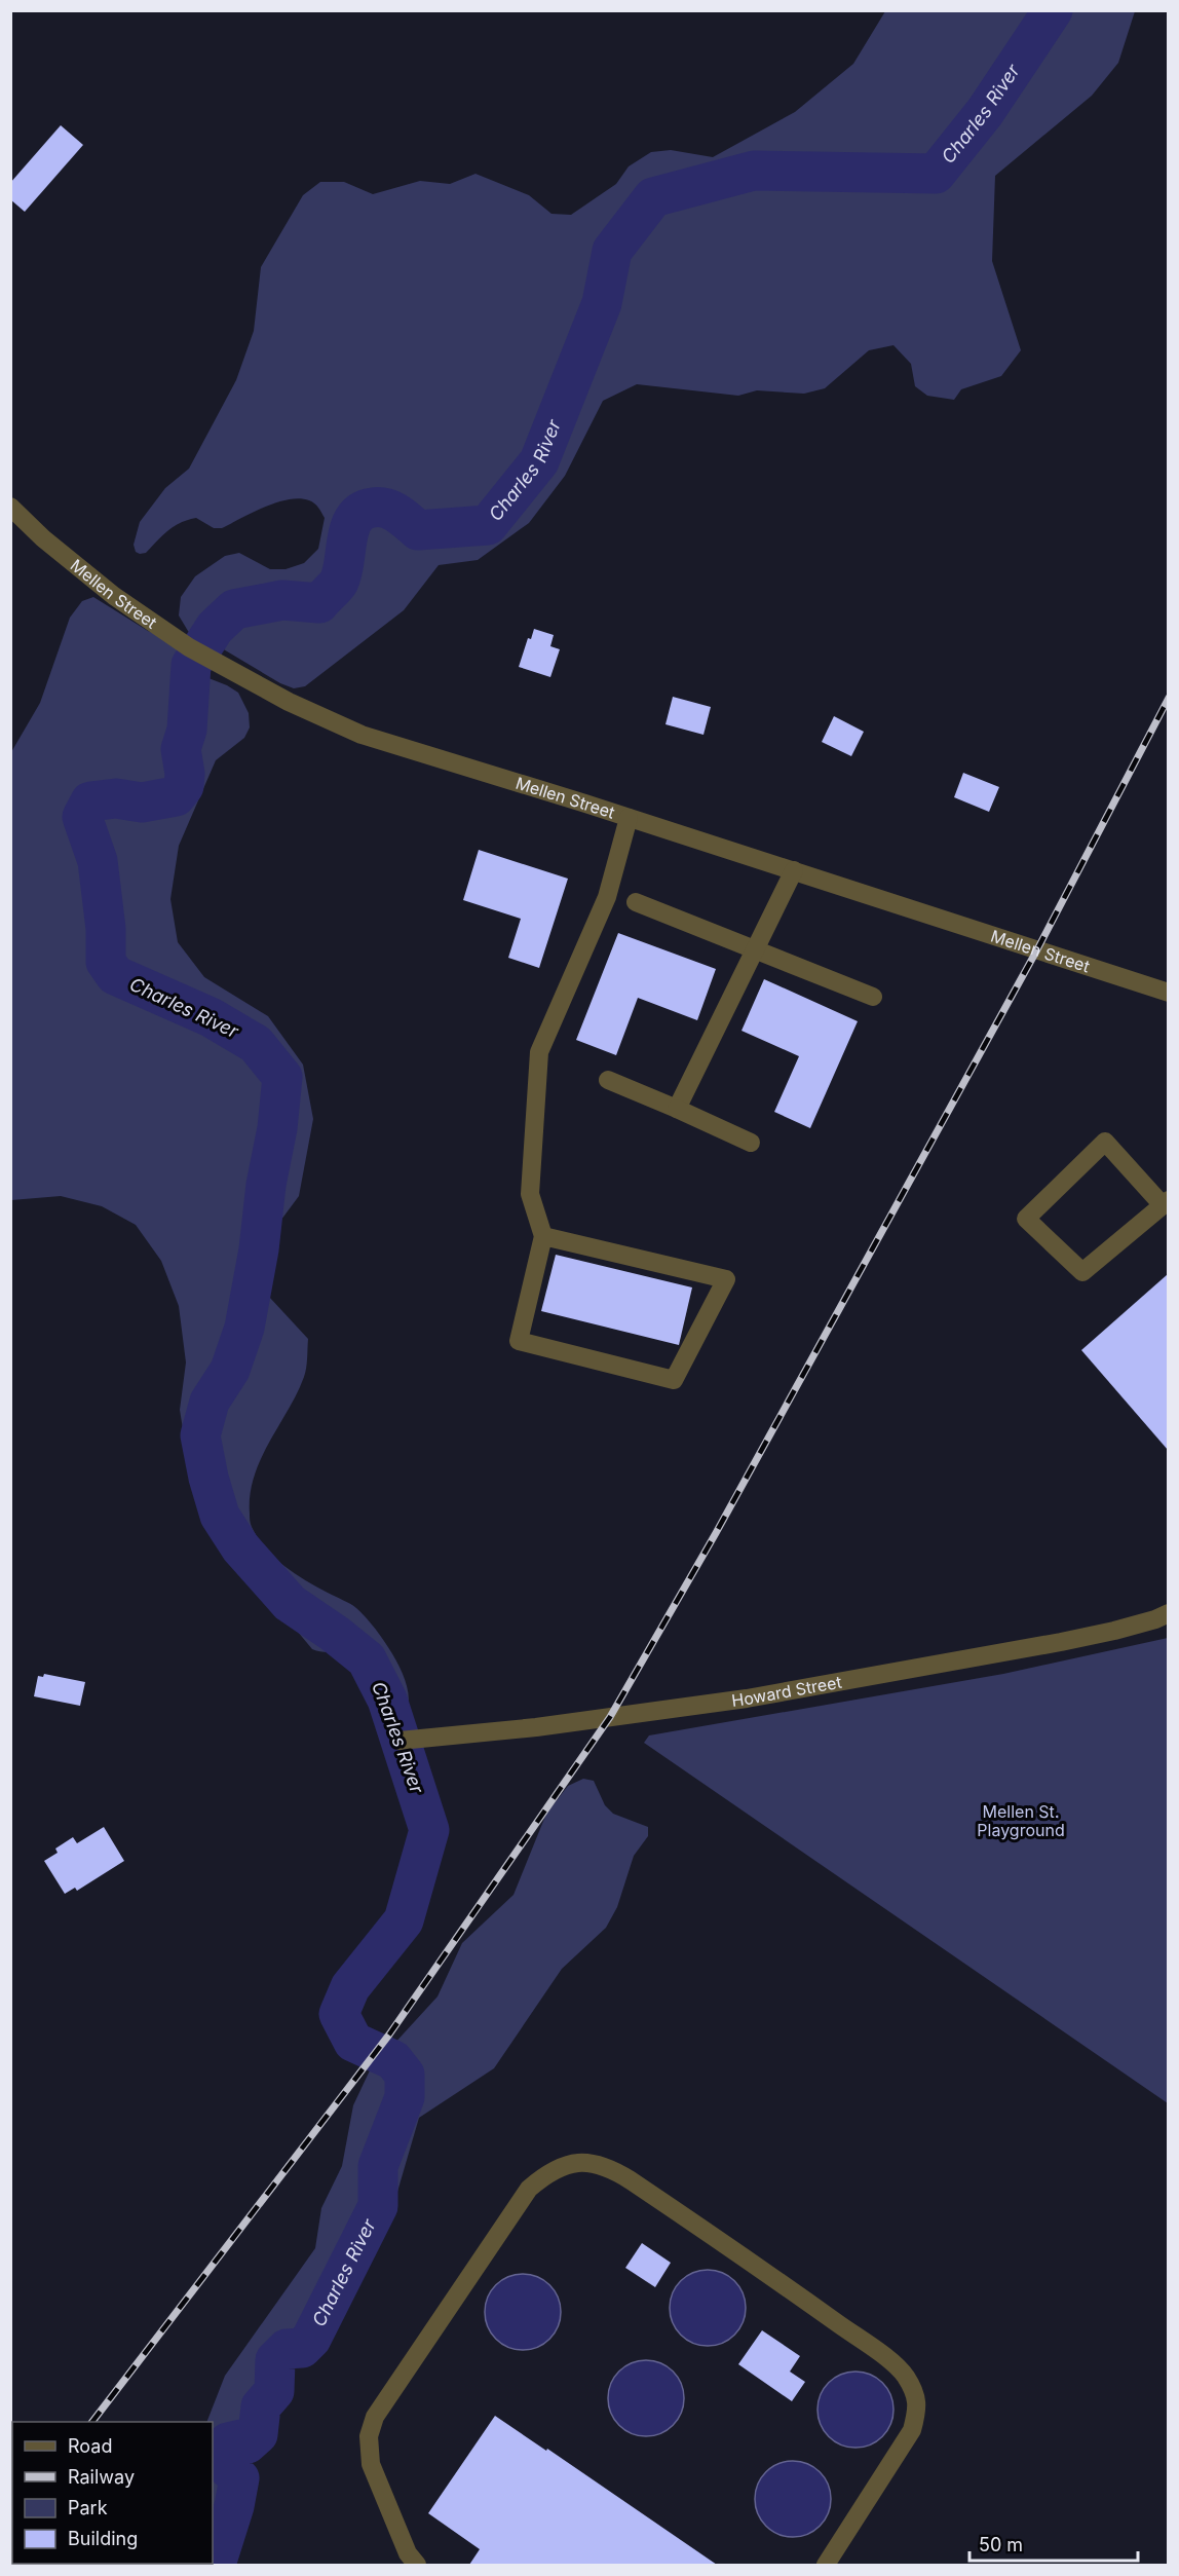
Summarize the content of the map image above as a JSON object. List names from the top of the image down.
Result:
{
  "streets": {
    "street": ["Mellen Street", "Howard Street"]
  },
  "water": ["Charles River"],
  "parks": ["Mellen St. Playground"],
  "legend": [
    "Road",
    "Railway",
    "Park",
    "Building"
  ],
  "scale_bar": "50 m"
}
